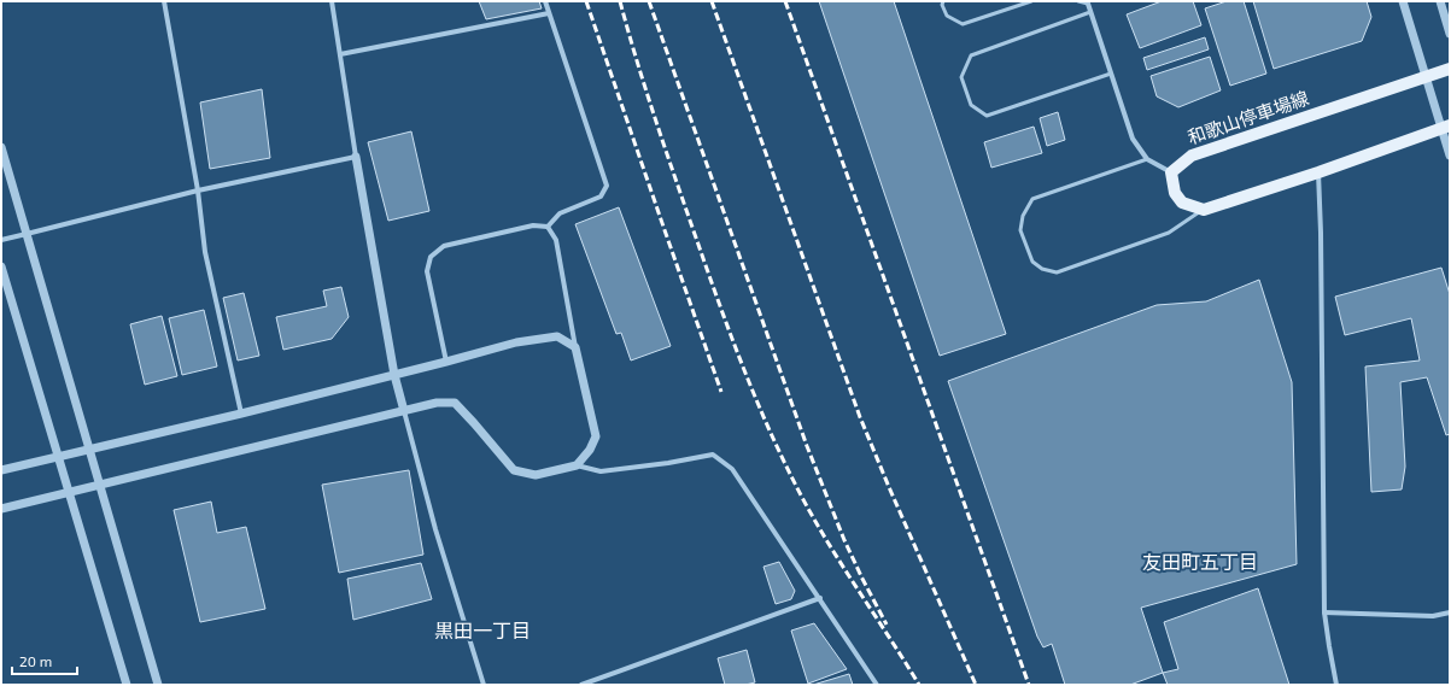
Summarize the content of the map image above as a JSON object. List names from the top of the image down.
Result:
{
  "streets": {
    "main road": ["和歌山停車場線"]
  },
  "districts": ["友田町五丁目", "黒田一丁目"],
  "scale_bar": "20 m"
}
